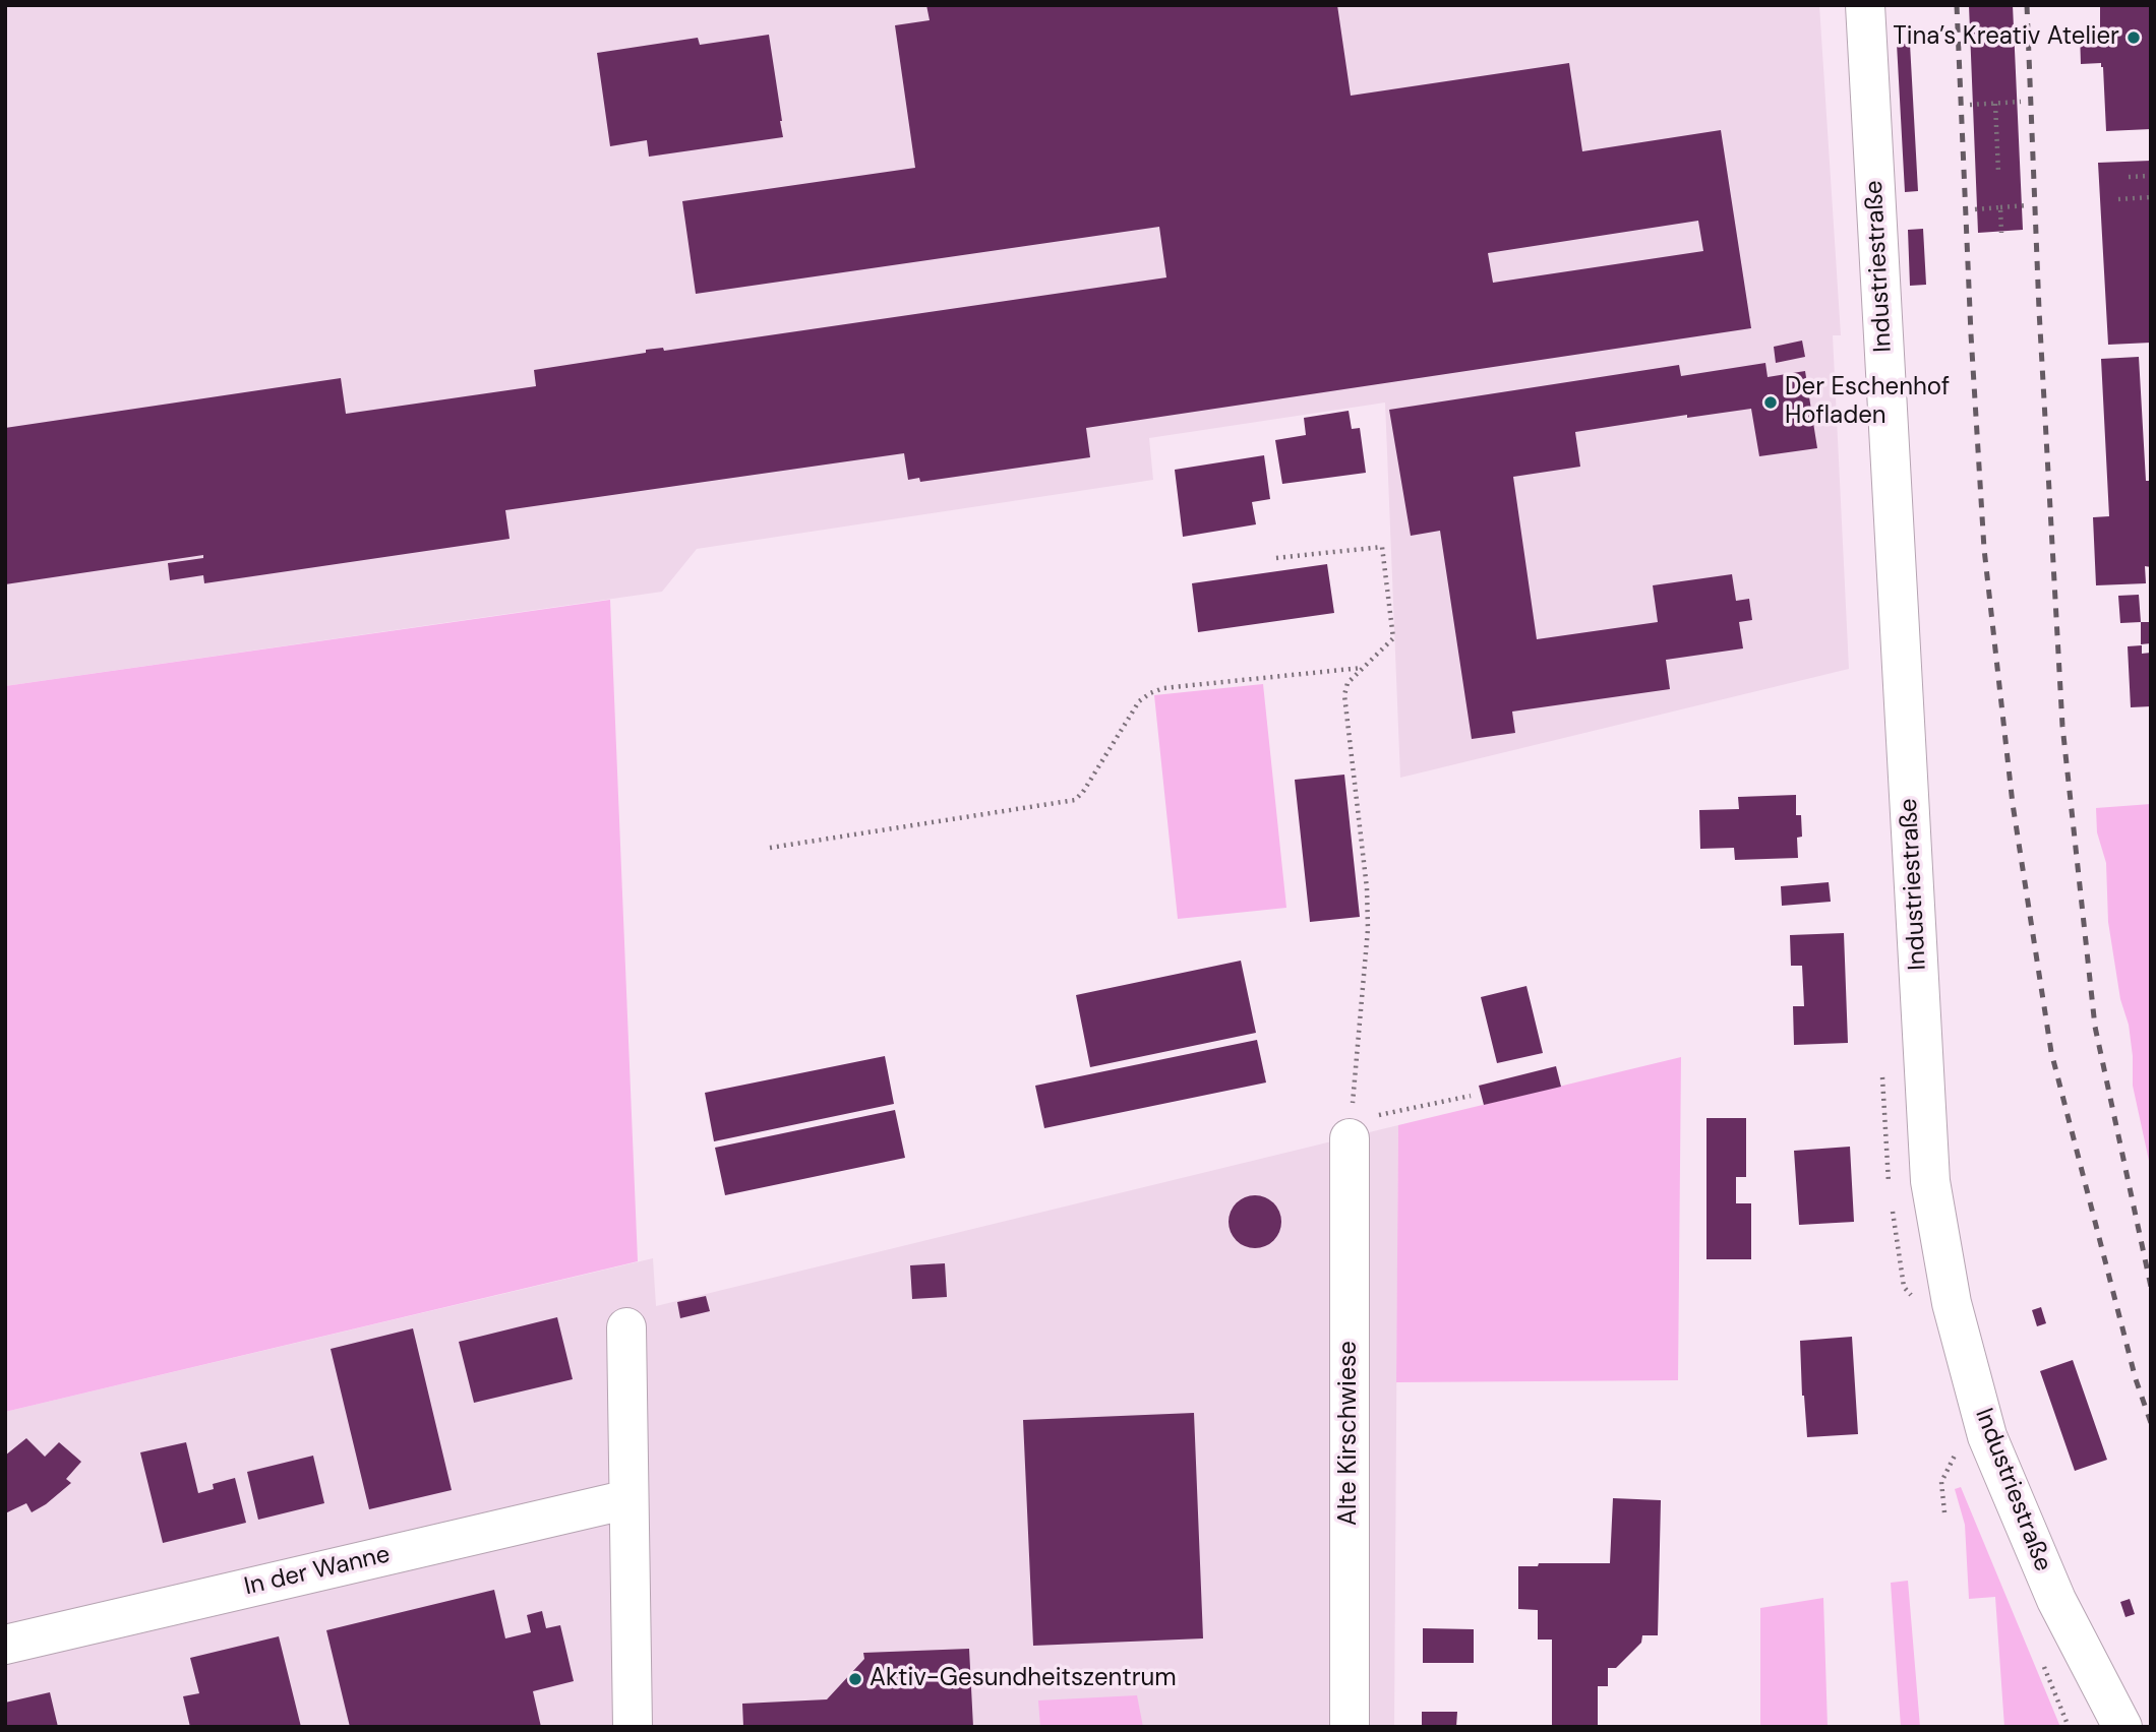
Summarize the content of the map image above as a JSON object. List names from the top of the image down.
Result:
{
  "streets": {
    "street": ["Industriestraße", "Alte Kirschwiese", "In der Wanne"]
  },
  "places": ["Tina’s Kreativ Atelier", "Der Eschenhof Hofladen", "Aktiv-Gesundheitszentrum"]
}
